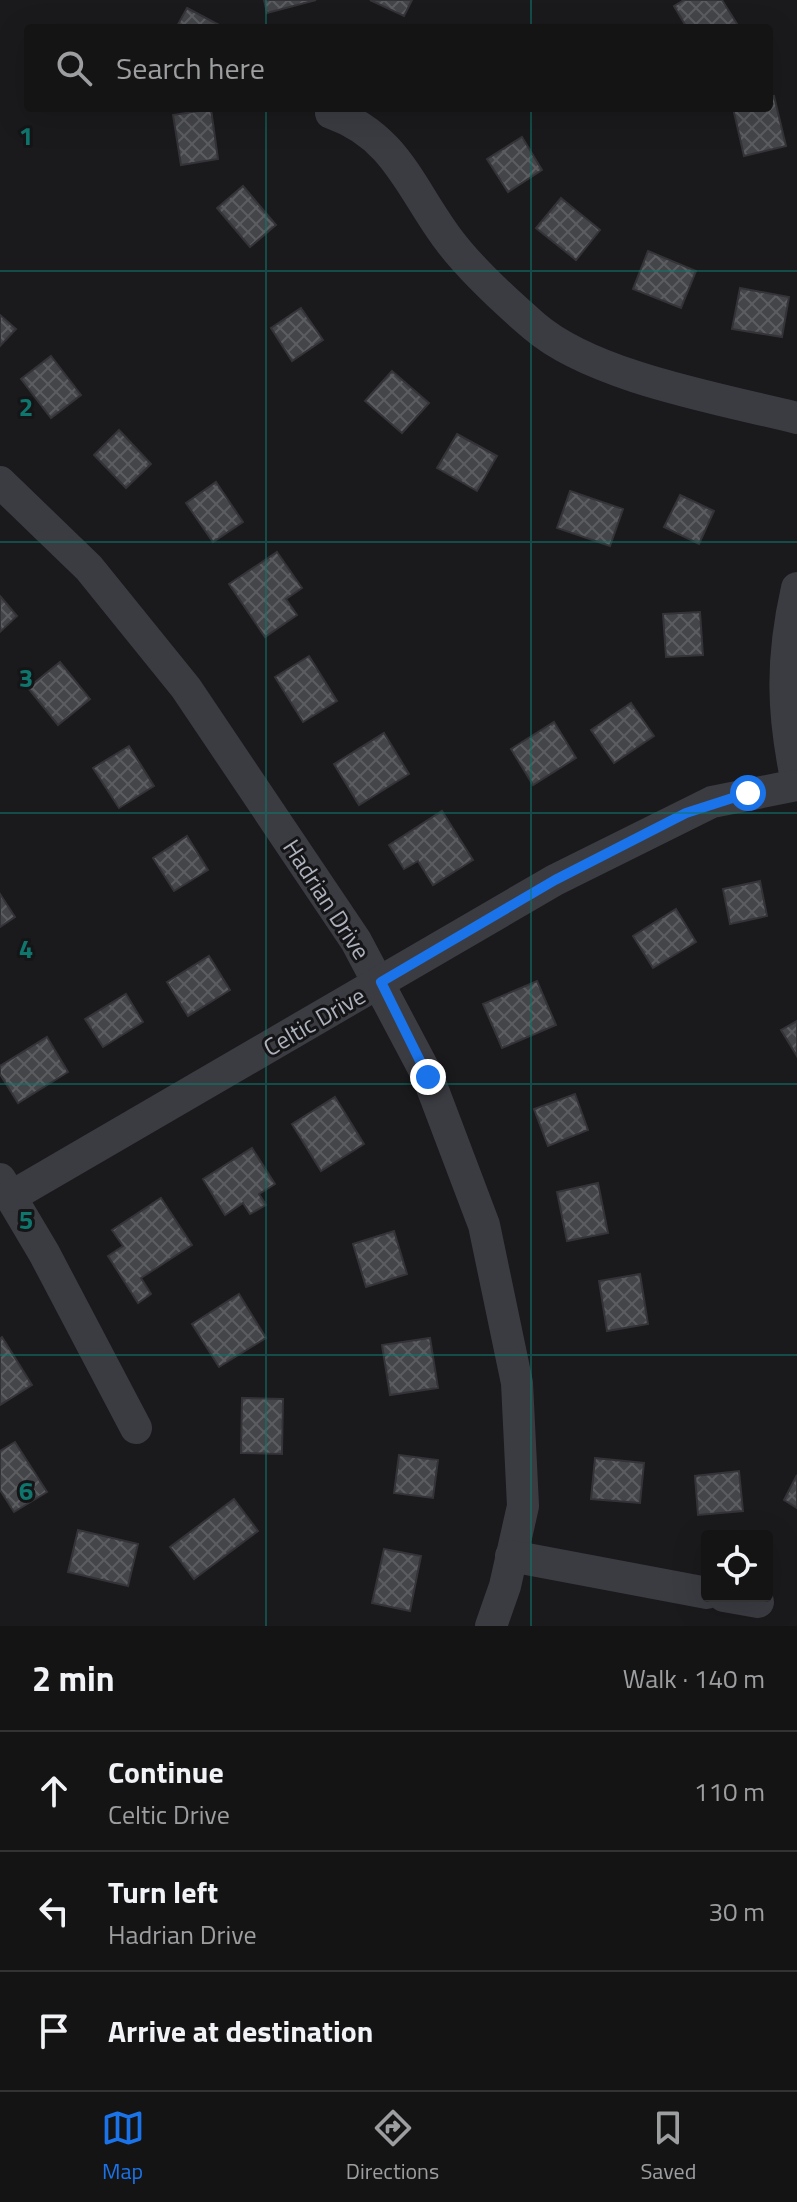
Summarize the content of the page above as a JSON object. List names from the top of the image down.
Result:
{
  "streets": {
    "street": ["Hadrian Drive", "Celtic Drive"]
  },
  "crossings": [
    ["Hadrian Drive", "Celtic Drive"]
  ],
  "page": {
    "search": "Search here",
    "heading": ["2 min", "Walk · 140 m"],
    "list": [
      ["Continue", "Celtic Drive", "110 m"],
      ["Turn left", "Hadrian Drive", "30 m"],
      "Arrive at destination"
    ],
    "nav": ["Map", "Directions", "Saved"]
  },
  "grid": {
    "rows": [
      "1",
      "2",
      "3",
      "4",
      "5",
      "6"
    ]
  }
}
